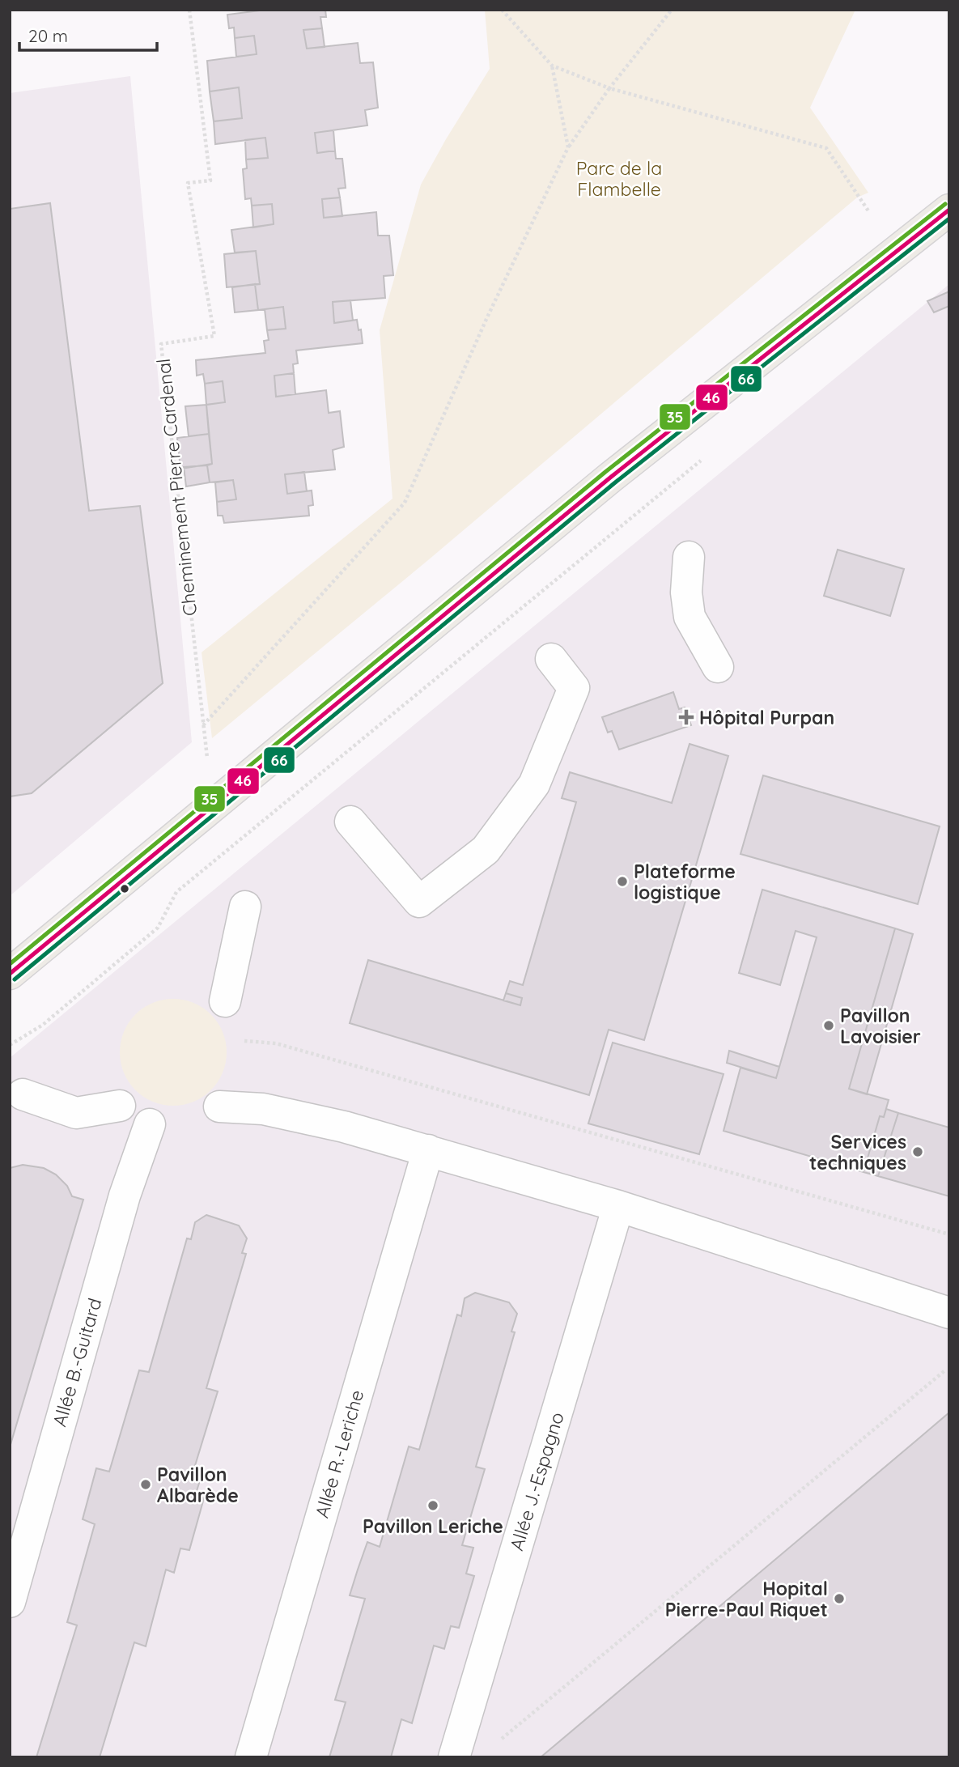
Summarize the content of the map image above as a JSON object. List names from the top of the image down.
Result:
{
  "streets": {
    "lane": ["Allée B.-Guitard", "Allée R.-Leriche", "Allée J.-Espagno"],
    "path": ["Cheminement Pierre Cardenal"]
  },
  "parks": ["Parc de la Flambelle"],
  "places": {
    "health": ["Hôpital Purpan"],
    "other": [
      "Plateforme logistique",
      "Pavillon Lavoisier",
      "Services techniques",
      "Pavillon Albarède",
      "Pavillon Leriche",
      "Hopital Pierre-Paul Riquet"
    ]
  },
  "lines": ["transit line 35", "transit line 46", "transit line 66"],
  "scale_bar": "20 m"
}
